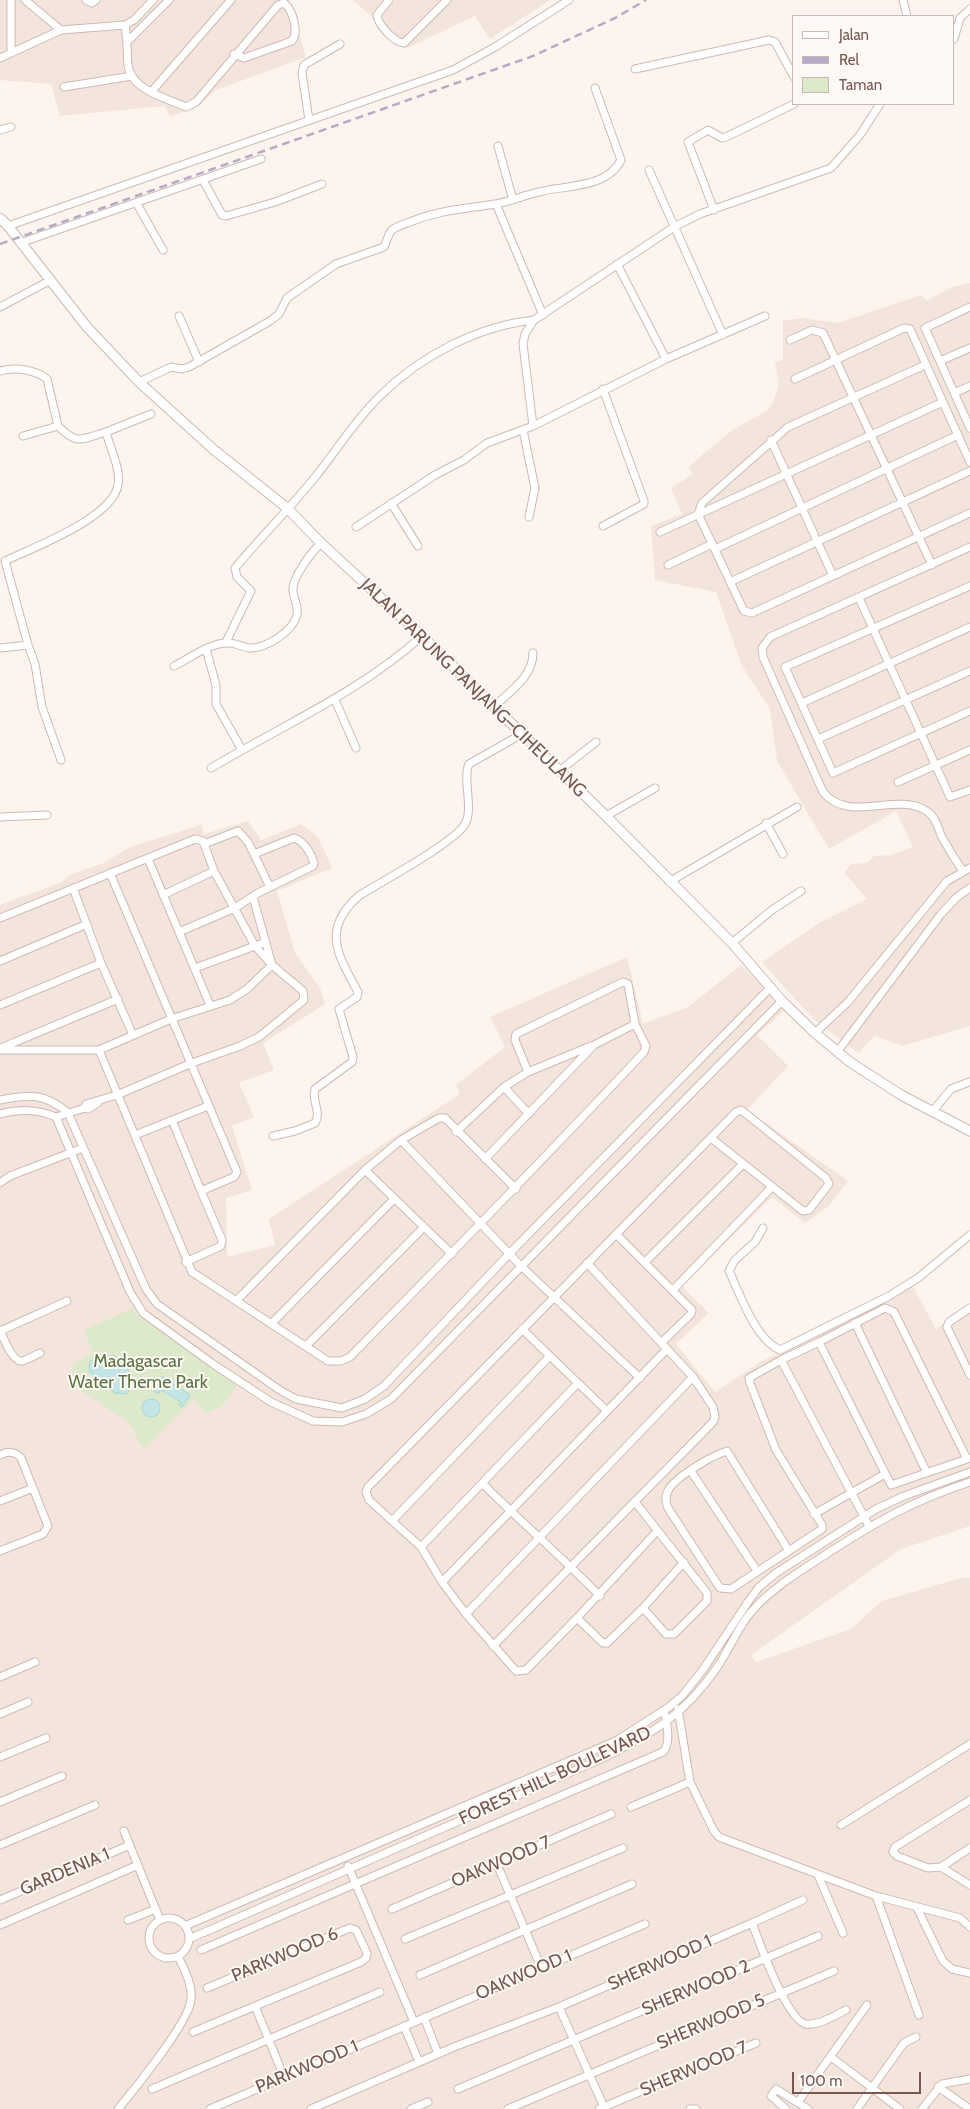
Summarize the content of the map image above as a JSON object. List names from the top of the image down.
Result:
{
  "streets": {
    "street": [
      "JALAN PARUNG PANJANG–CIHEULANG",
      "FOREST HILL BOULEVARD",
      "OAKWOOD 7",
      "GARDENIA 1",
      "PARKWOOD 6",
      "SHERWOOD 1",
      "OAKWOOD 1",
      "SHERWOOD 2",
      "SHERWOOD 5",
      "PARKWOOD 1",
      "SHERWOOD 7"
    ]
  },
  "crossings": [
    ["OAKWOOD 1", "PARKWOOD 1"]
  ],
  "parks": ["Madagascar Water Theme Park"],
  "legend": ["Jalan", "Rel", "Taman"],
  "scale_bar": "100 m"
}
